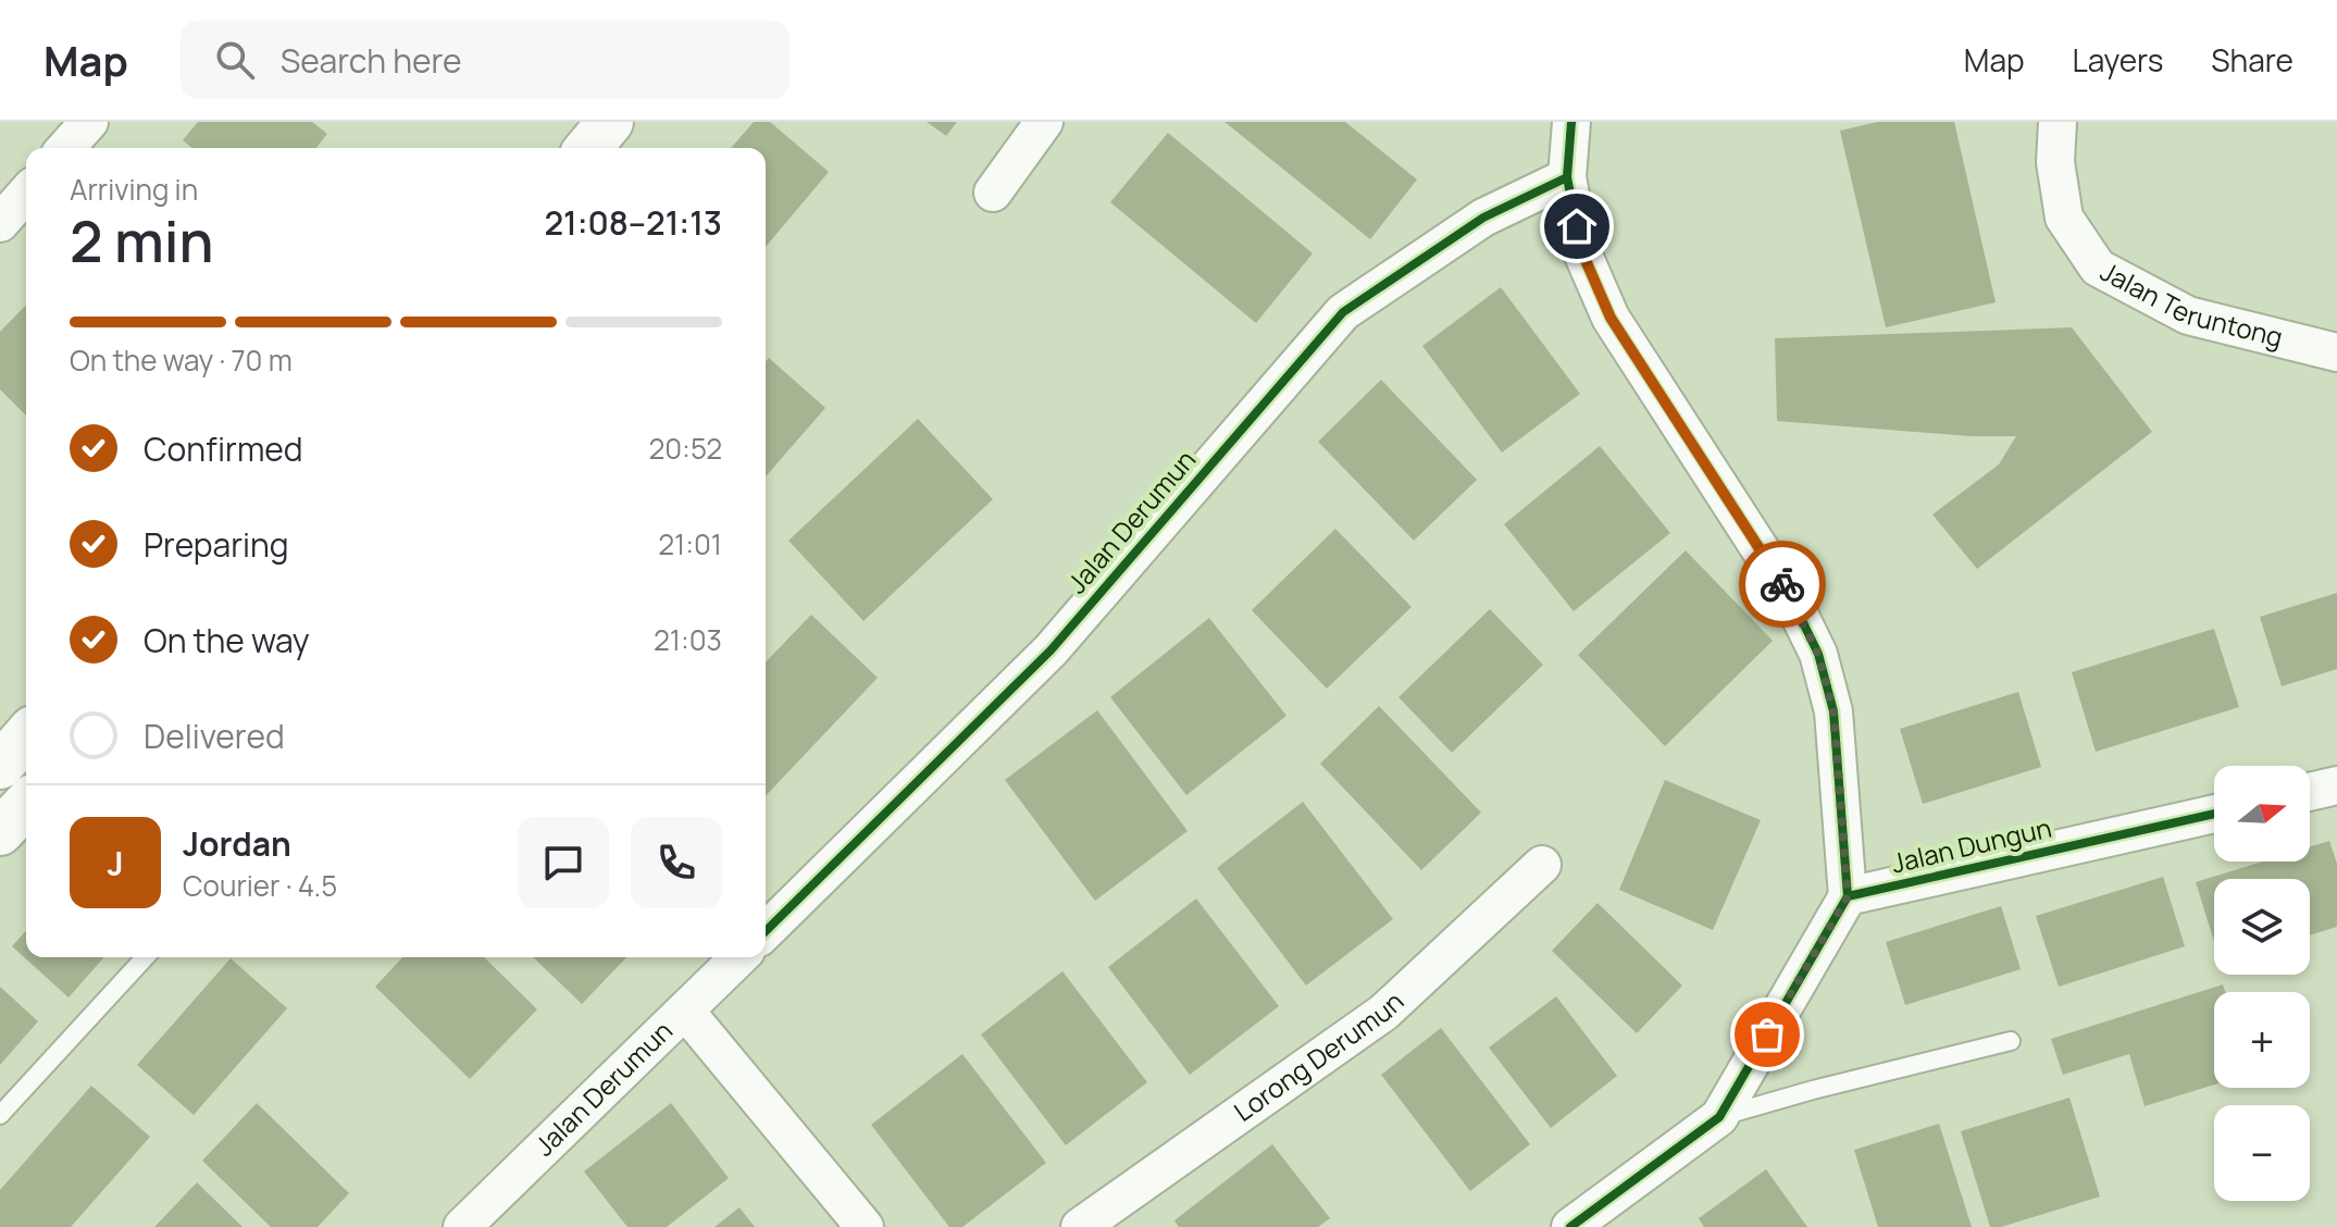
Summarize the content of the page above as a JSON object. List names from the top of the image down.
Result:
{
  "streets": {
    "street": [
      "Jalan Teruntong",
      "Jalan Derumun",
      "Jalan Dungun",
      "Lorong Derumun"
    ]
  },
  "north": "right",
  "page": {
    "header": "Map",
    "search": "Search here",
    "nav": ["Map", "Layers", "Share"],
    "heading": ["2 min", "Arriving in", "21:08–21:13"],
    "panel": ["Jordan", "Courier · 4.5"],
    "bar": "On the way · 70 m",
    "list": [
      ["Confirmed", "20:52"],
      ["Preparing", "21:01"],
      ["On the way", "21:03"],
      "Delivered"
    ],
    "map_buttons": ["+", "−"],
    "round": "J"
  }
}
